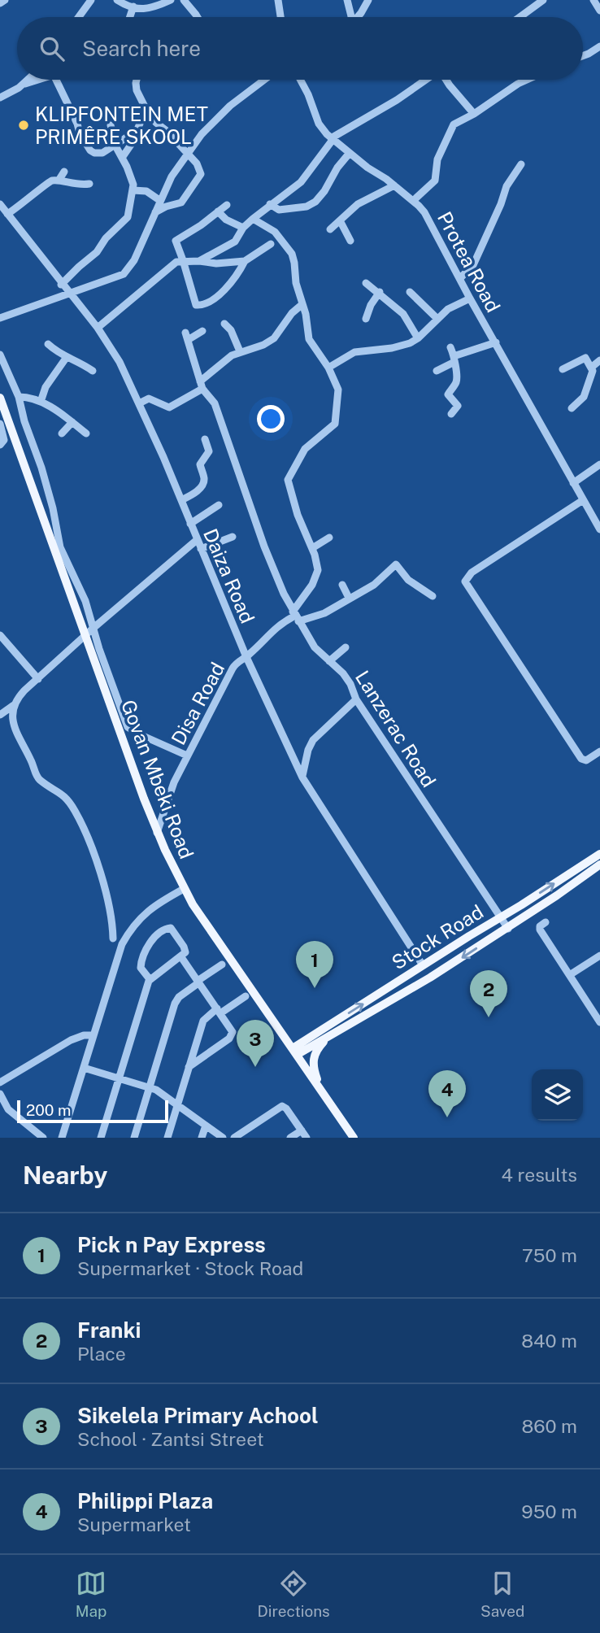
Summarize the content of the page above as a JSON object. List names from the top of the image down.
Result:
{
  "streets": {
    "main road": ["Govan Mbeki Road", "Stock Road"],
    "street": [
      "Protea Road",
      "Daiza Road",
      "Disa Road",
      "Lanzerac Road"
    ]
  },
  "crossings": [
    ["Daiza Road", "Disa Road"],
    ["Daiza Road", "Stock Road"],
    ["Disa Road", "Lanzerac Road"],
    ["Disa Road", "Govan Mbeki Road"],
    ["Lanzerac Road", "Stock Road"],
    ["Govan Mbeki Road", "Stock Road"]
  ],
  "places": ["KLIPFONTEIN MET PRIMÊRE SKOOL"],
  "scale_bar": "200 m",
  "page": {
    "search": "Search here",
    "pins": [
      "1",
      "2",
      "3",
      "4"
    ],
    "scale": "200 m",
    "heading": ["Nearby", "4 results"],
    "list": [
      {
        "mark": "1",
        "name": "Pick n Pay Express",
        "note": "Supermarket · Stock Road",
        "value": "750 m"
      },
      {
        "mark": "2",
        "name": "Franki",
        "note": "Place",
        "value": "840 m"
      },
      {
        "mark": "3",
        "name": "Sikelela Primary Achool",
        "note": "School · Zantsi Street",
        "value": "860 m"
      },
      {
        "mark": "4",
        "name": "Philippi Plaza",
        "note": "Supermarket",
        "value": "950 m"
      }
    ],
    "nav": ["Map", "Directions", "Saved"]
  }
}
